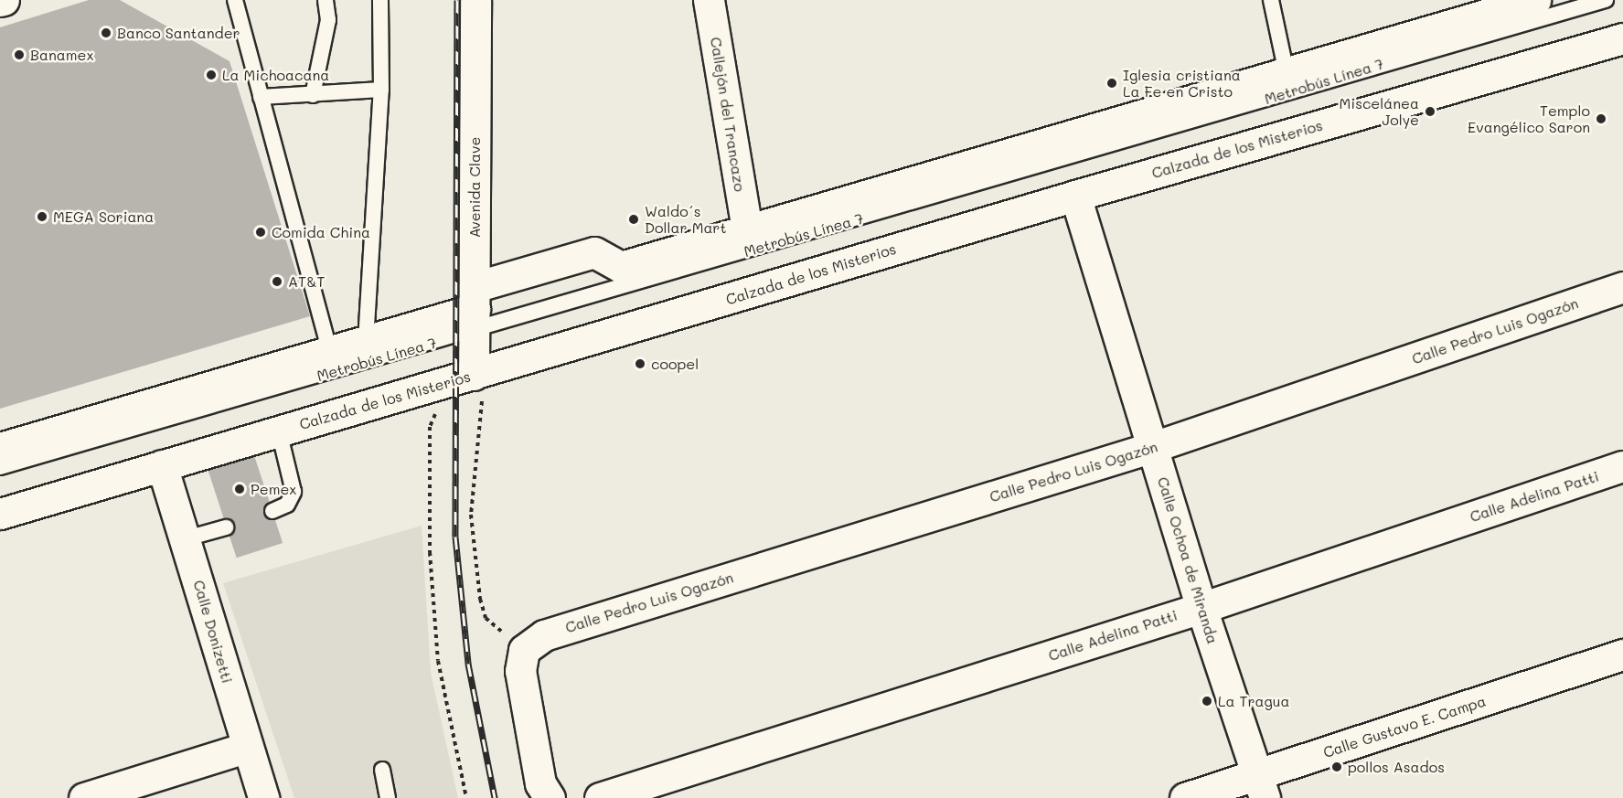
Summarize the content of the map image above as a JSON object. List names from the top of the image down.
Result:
{
  "streets": {
    "street": [
      "Callejón del Trancazo",
      "Calzada de los Misterios",
      "Avenida Clave",
      "Calle Pedro Luis Ogazón",
      "Calle Adelina Patti",
      "Calle Ochoa de Miranda",
      "Calle Donizetti",
      "Calle Gustavo E. Campa"
    ],
    "lane": ["Metrobús Línea 7"]
  },
  "crossings": [
    ["Metrobús Línea 7", "Avenida Clave"],
    ["Calzada de los Misterios", "Avenida Clave"],
    ["Calzada de los Misterios", "Calle Ochoa de Miranda"],
    ["Calzada de los Misterios", "Calle Donizetti"],
    ["Calle Pedro Luis Ogazón", "Calle Ochoa de Miranda"],
    ["Calle Adelina Patti", "Calle Ochoa de Miranda"],
    ["Calle Ochoa de Miranda", "Calle Gustavo E. Campa"]
  ],
  "places": [
    "Banco Santander",
    "Banamex",
    "La Michoacana",
    "Iglesia cristiana La Fe en Cristo",
    "Miscelánea Jolye",
    "Templo Evangélico Saron",
    "MEGA Soriana",
    "Waldo´s Dollar Mart",
    "Comida China",
    "AT&T",
    "coopel",
    "Pemex",
    "La Tragua",
    "pollos Asados"
  ]
}
